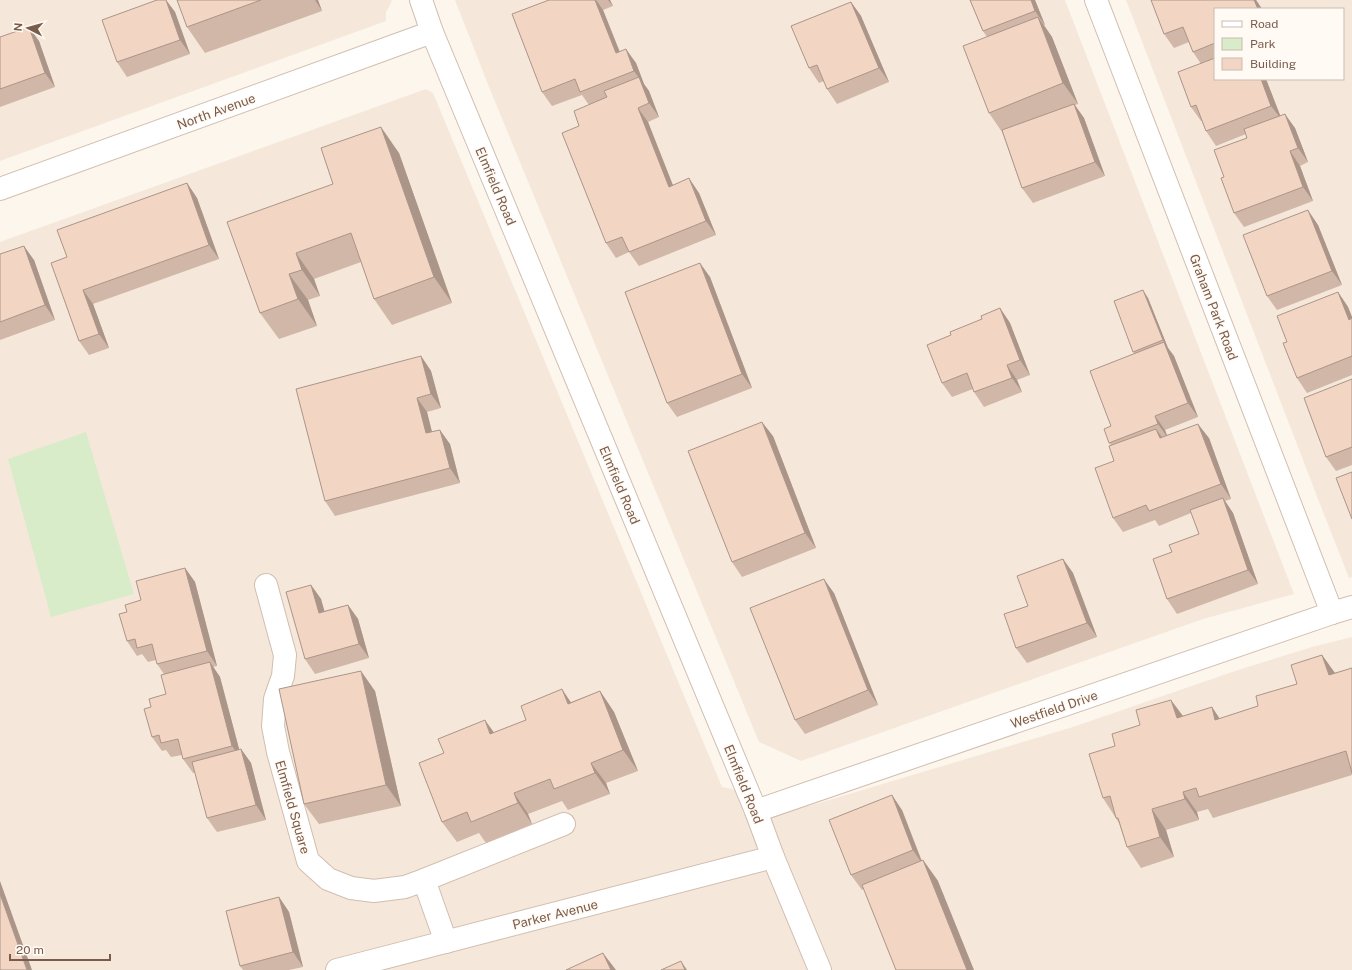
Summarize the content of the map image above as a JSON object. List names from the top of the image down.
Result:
{
  "streets": {
    "street": [
      "North Avenue",
      "Elmfield Road",
      "Graham Park Road",
      "Westfield Drive",
      "Elmfield Square",
      "Parker Avenue"
    ]
  },
  "crossings": [
    ["North Avenue", "Elmfield Road"],
    ["Elmfield Road", "Westfield Drive"],
    ["Elmfield Road", "Parker Avenue"],
    ["Graham Park Road", "Westfield Drive"]
  ],
  "legend": ["Road", "Park", "Building"],
  "scale_bar": "20 m",
  "north": "left"
}
